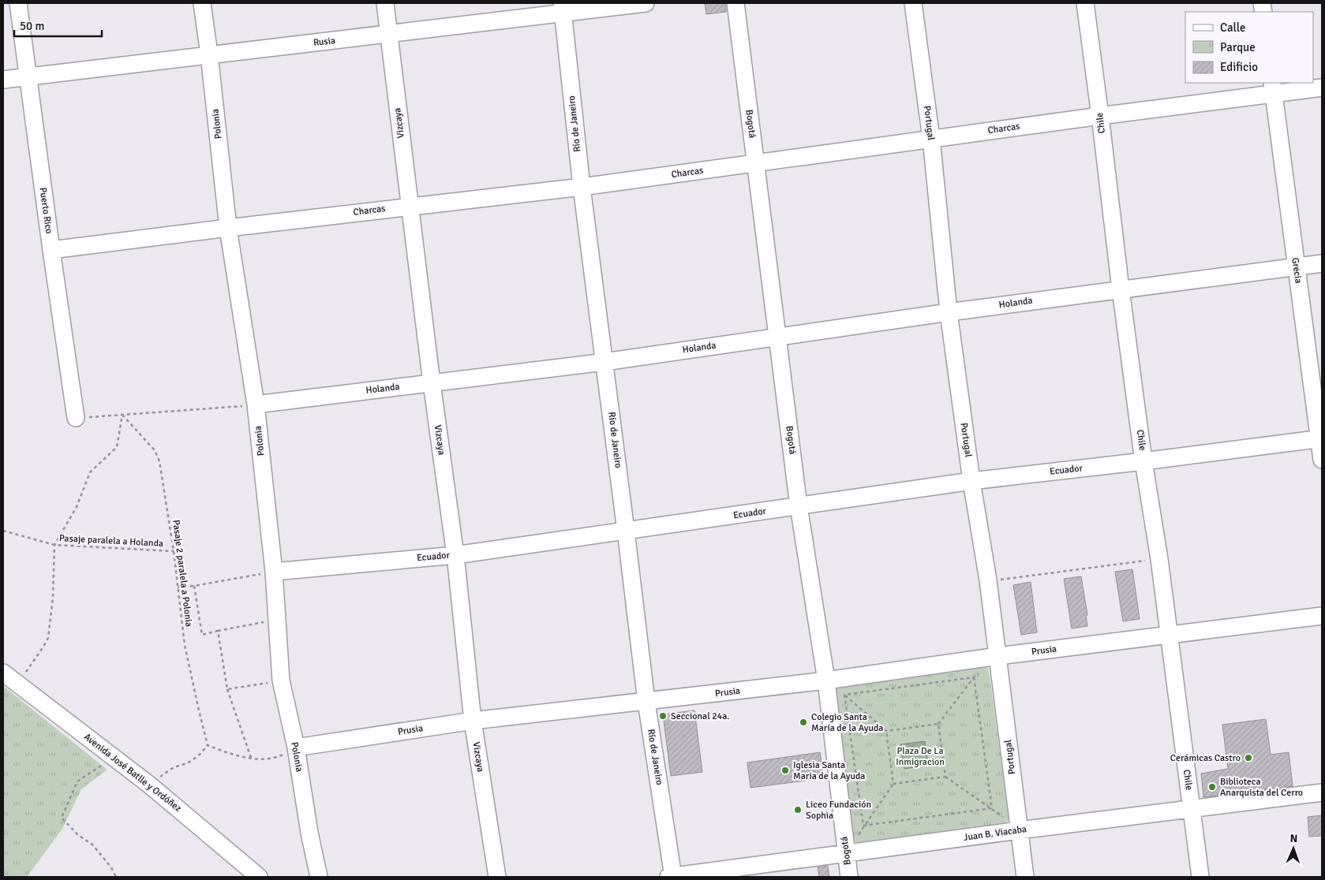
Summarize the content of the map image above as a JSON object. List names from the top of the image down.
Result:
{
  "streets": {
    "street": [
      "Rusia",
      "Vizcaya",
      "Portugal",
      "Chile",
      "Polonia",
      "Río de Janeiro",
      "Bogotá",
      "Charcas",
      "Puerto Rico",
      "Grecia",
      "Holanda",
      "Ecuador",
      "Prusia",
      "Avenida José Batlle y Ordóñez",
      "Juan B. Viacaba"
    ],
    "path": ["Pasaje paralela a Holanda", "Pasaje 2 paralela a Polonia"]
  },
  "crossings": [
    ["Rusia", "Vizcaya"],
    ["Rusia", "Polonia"],
    ["Rusia", "Río de Janeiro"],
    ["Rusia", "Puerto Rico"],
    ["Vizcaya", "Charcas"],
    ["Vizcaya", "Holanda"],
    ["Vizcaya", "Ecuador"],
    ["Vizcaya", "Prusia"],
    ["Portugal", "Charcas"],
    ["Portugal", "Holanda"],
    ["Portugal", "Ecuador"],
    ["Portugal", "Prusia"],
    ["Portugal", "Juan B. Viacaba"],
    ["Chile", "Charcas"],
    ["Chile", "Holanda"],
    ["Chile", "Ecuador"],
    ["Chile", "Prusia"],
    ["Chile", "Juan B. Viacaba"],
    ["Polonia", "Charcas"],
    ["Polonia", "Holanda"],
    ["Polonia", "Ecuador"],
    ["Polonia", "Prusia"],
    ["Río de Janeiro", "Charcas"],
    ["Río de Janeiro", "Holanda"],
    ["Río de Janeiro", "Ecuador"],
    ["Río de Janeiro", "Prusia"],
    ["Río de Janeiro", "Juan B. Viacaba"],
    ["Bogotá", "Charcas"],
    ["Bogotá", "Holanda"],
    ["Bogotá", "Ecuador"],
    ["Bogotá", "Prusia"],
    ["Bogotá", "Juan B. Viacaba"],
    ["Charcas", "Puerto Rico"],
    ["Charcas", "Grecia"],
    ["Grecia", "Holanda"],
    ["Grecia", "Ecuador"],
    ["Pasaje paralela a Holanda", "Pasaje 2 paralela a Polonia"]
  ],
  "parks": ["Plaza De La Inmigracion"],
  "places": [
    "Seccional 24a.",
    "Colegio Santa María de la Ayuda",
    "Cerámicas Castro",
    "Iglesia Santa Maria de la Ayuda",
    "Biblioteca Anarquista del Cerro",
    "Liceo Fundación Sophia"
  ],
  "legend": ["Calle", "Parque", "Edificio"],
  "scale_bar": "50 m",
  "north": "top"
}
